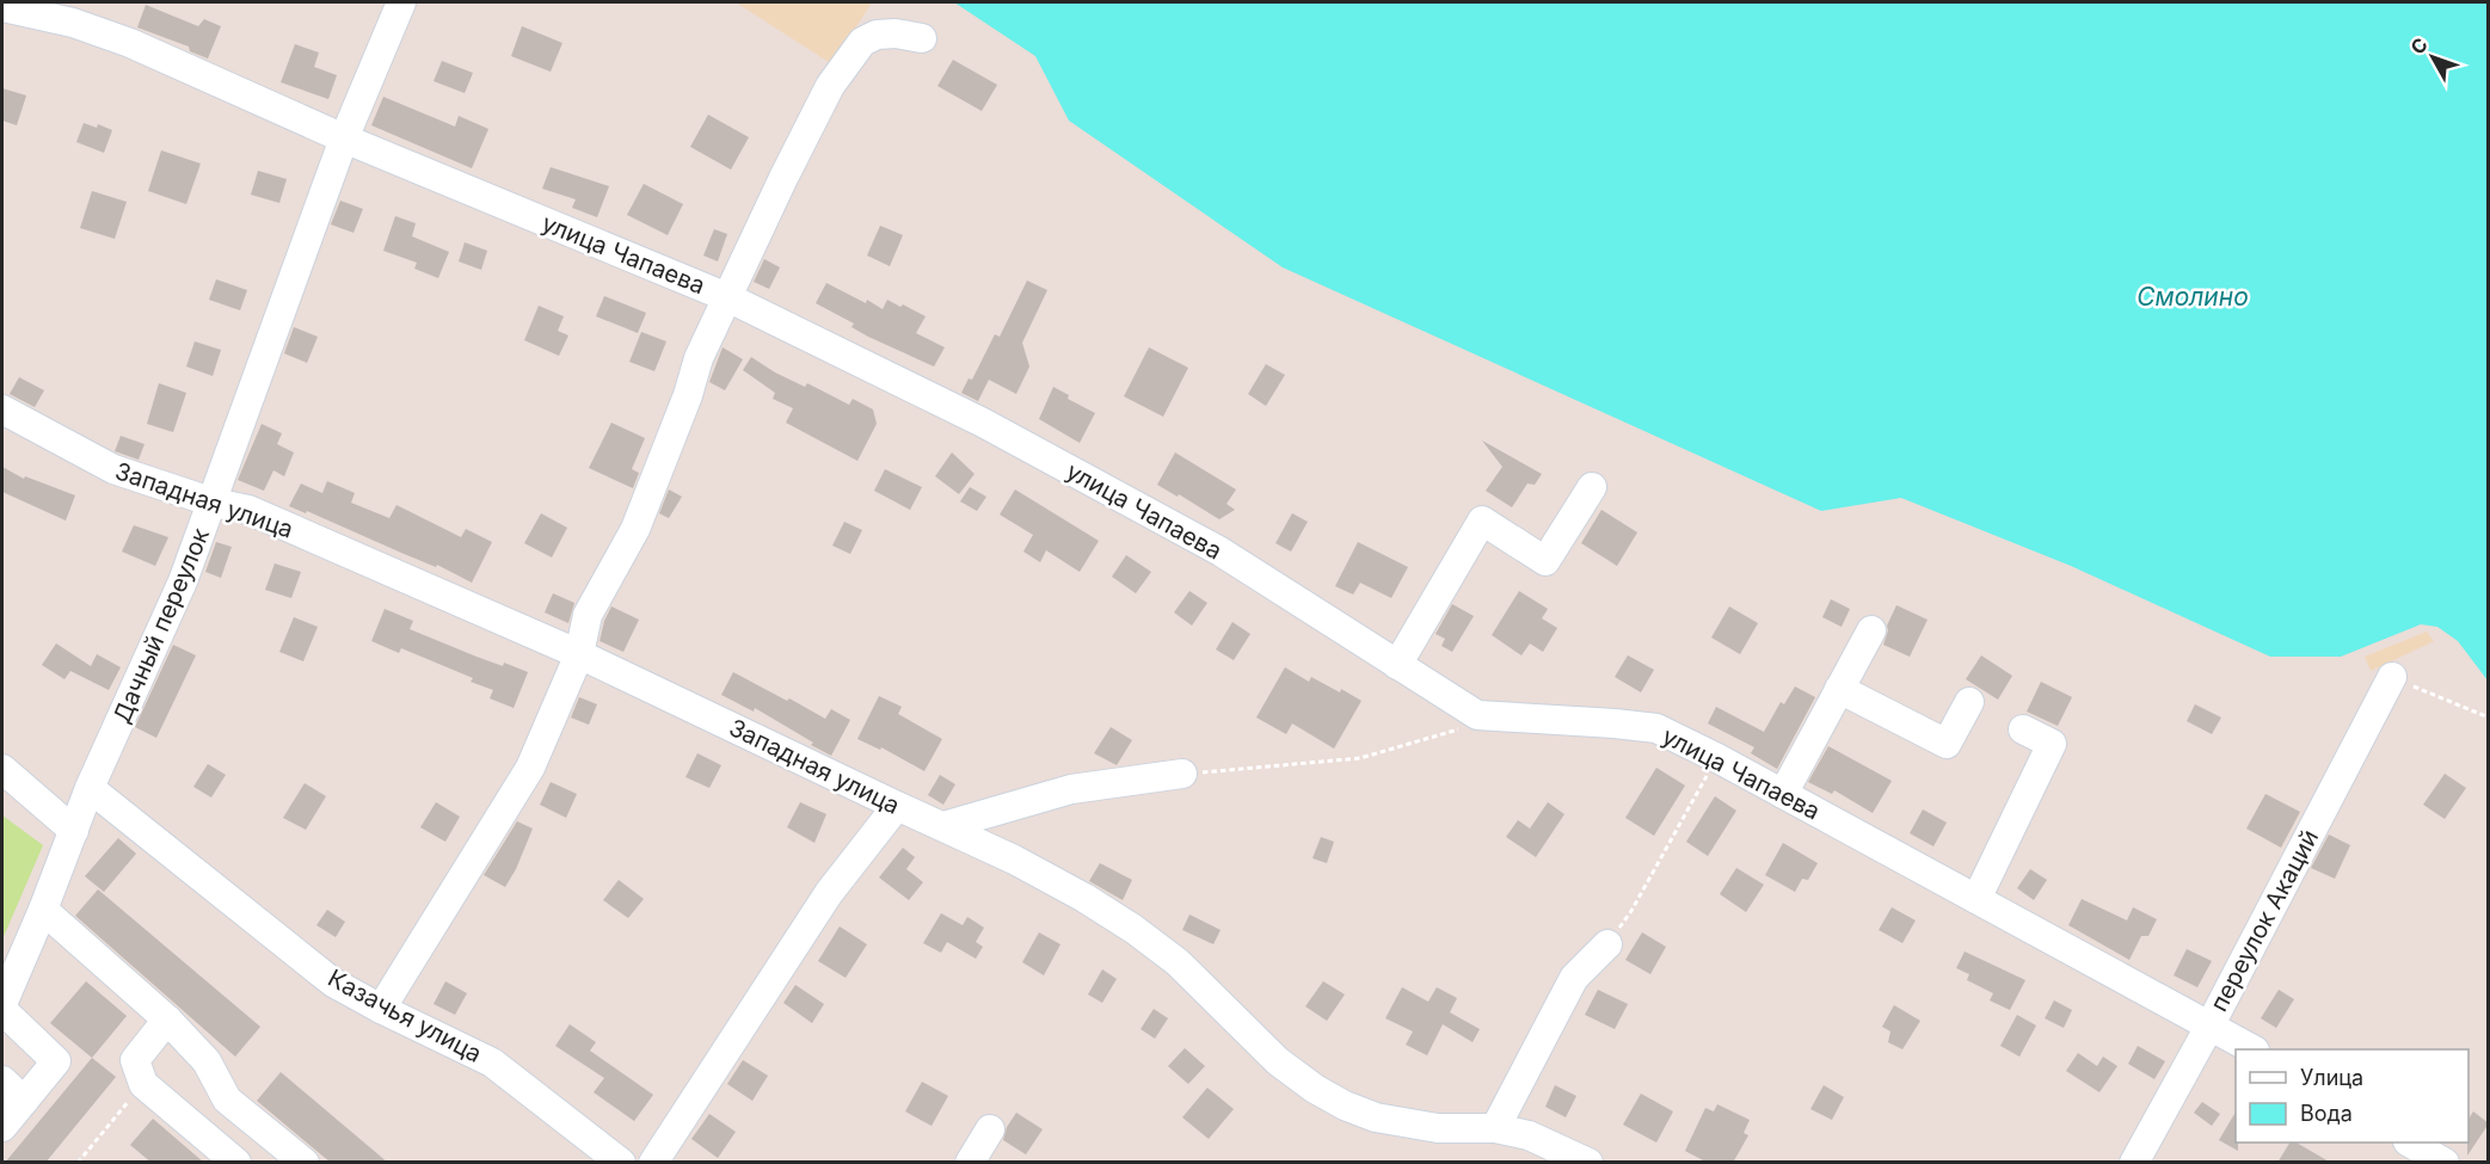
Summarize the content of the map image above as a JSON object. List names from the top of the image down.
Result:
{
  "streets": {
    "street": [
      "улица Чапаева",
      "Западная улица",
      "Дачный переулок",
      "переулок Акаций",
      "Казачья улица"
    ]
  },
  "crossings": [
    ["улица Чапаева", "Дачный переулок"],
    ["улица Чапаева", "переулок Акаций"],
    ["Западная улица", "Дачный переулок"],
    ["Дачный переулок", "Казачья улица"]
  ],
  "water": ["Смолино"],
  "legend": ["Улица", "Вода"],
  "north": "top left"
}
